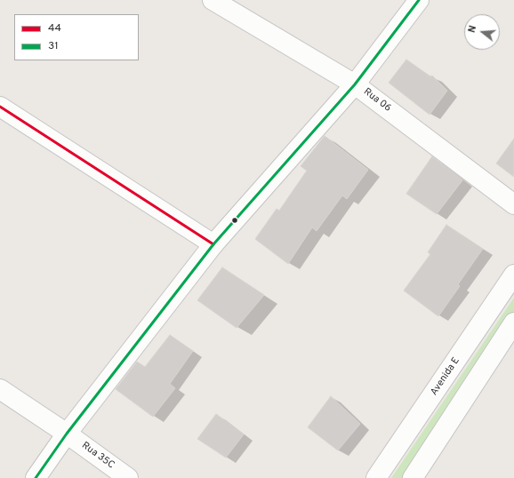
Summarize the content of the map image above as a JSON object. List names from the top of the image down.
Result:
{
  "streets": {
    "street": ["Rua 06", "Avenida E", "Rua 35C"]
  },
  "lines": ["transit line 31", "transit line 44"],
  "legend": ["44", "31"],
  "north": "left"
}
